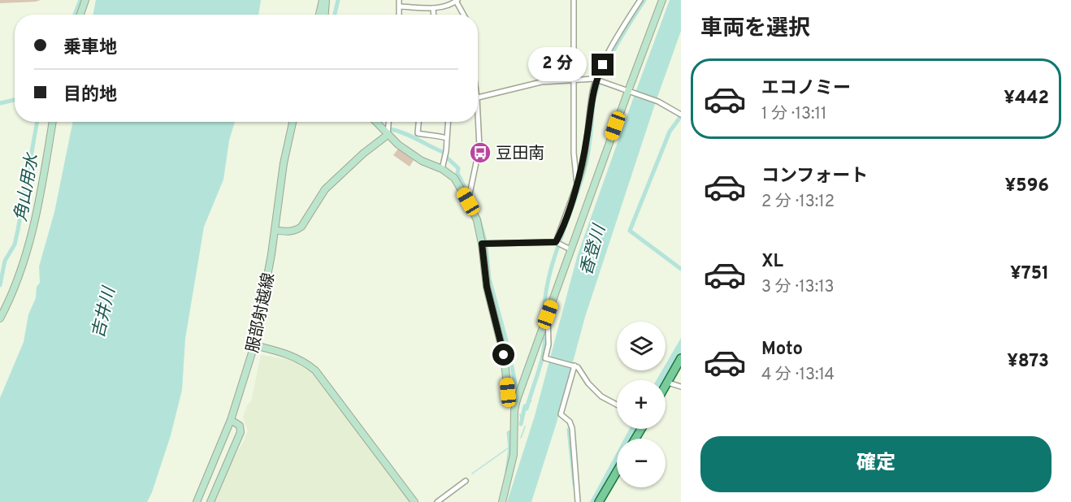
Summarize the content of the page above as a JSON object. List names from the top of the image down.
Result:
{
  "streets": {
    "street": ["服部射越線"]
  },
  "water": ["角山用水", "香登川", "吉井川"],
  "places": {
    "bus stop": ["豆田南"]
  },
  "page": {
    "heading": "車両を選択",
    "banner": ["乗車地", "目的地"],
    "bubble": "2 分",
    "list": [
      {
        "name": "エコノミー",
        "note": "1 分 · 13:11",
        "value": "¥442"
      },
      {
        "name": "コンフォート",
        "note": "2 分 · 13:12",
        "value": "¥596"
      },
      {
        "name": "XL",
        "note": "3 分 · 13:13",
        "value": "¥751"
      },
      {
        "name": "Moto",
        "note": "4 分 · 13:14",
        "value": "¥873"
      }
    ],
    "map_buttons": ["+", "−"],
    "buttons": "確定"
  }
}
